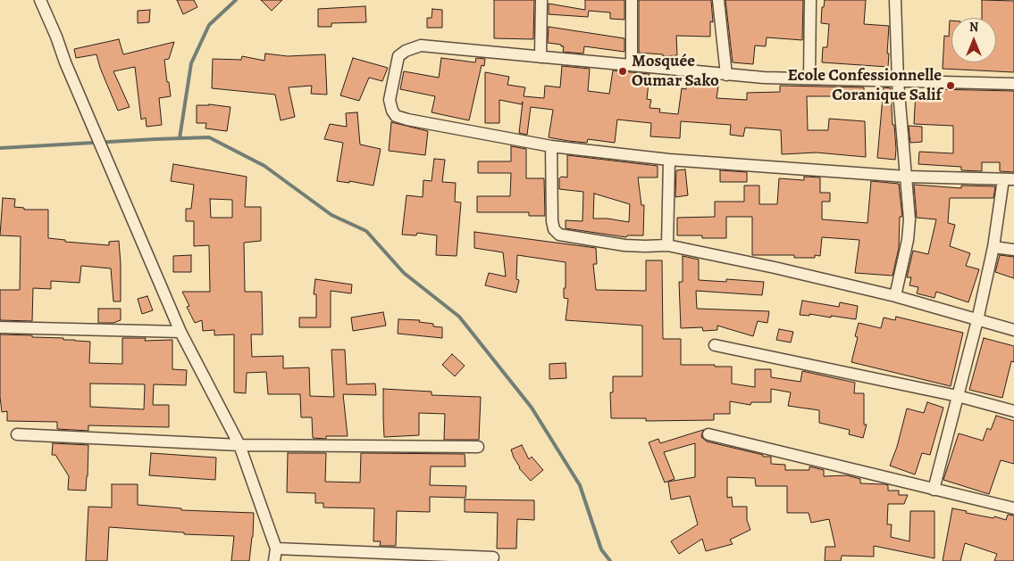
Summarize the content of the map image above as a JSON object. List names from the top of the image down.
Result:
{
  "places": ["Mosquée Oumar Sako", "Ecole Confessionnelle Coranique Salif"],
  "north": "top"
}
